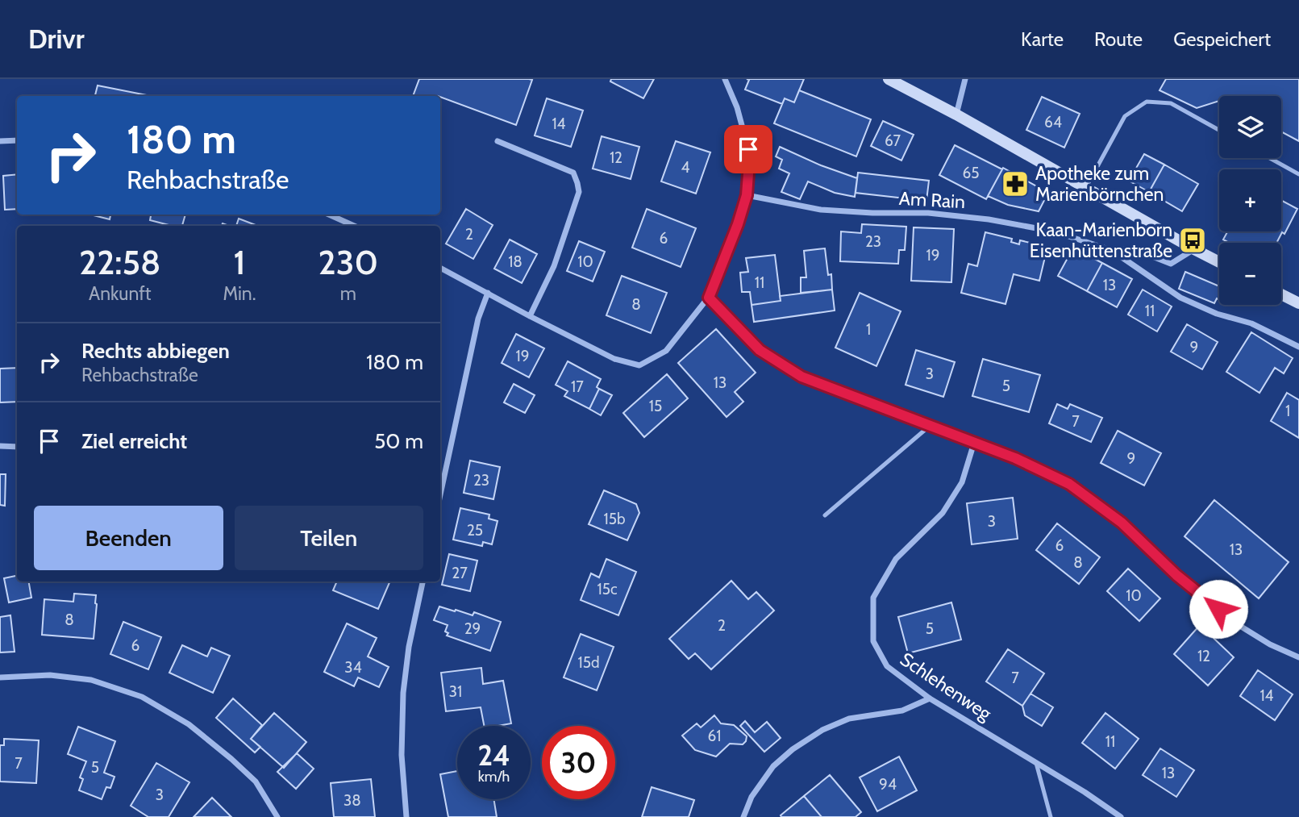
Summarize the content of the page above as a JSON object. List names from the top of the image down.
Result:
{
  "streets": {
    "street": ["Am Rain", "Schlehenweg"]
  },
  "places": {
    "pharmacy": ["Apotheke zum Marienbörnchen"],
    "bus stop": ["Kaan-Marienborn Eisenhüttenstraße"]
  },
  "house_numbers": [
    "64",
    "14",
    "67",
    "12",
    "4",
    "65",
    "2",
    "6",
    "23",
    "19",
    "18",
    "10",
    "11",
    "13",
    "8",
    "11",
    "1",
    "9",
    "19",
    "3",
    "13",
    "5",
    "17",
    "15",
    "1",
    "7",
    "9",
    "23",
    "15b",
    "3",
    "25",
    "6",
    "13",
    "8",
    "27",
    "15c",
    "10",
    "8",
    "2",
    "29",
    "5",
    "6",
    "12",
    "15d",
    "34",
    "7",
    "31",
    "14",
    "61",
    "11",
    "7",
    "5",
    "13",
    "94",
    "3",
    "38"
  ],
  "page": {
    "header": "Drivr",
    "nav": ["Karte", "Route", "Gespeichert"],
    "map_buttons": ["+", "−"],
    "turn": ["180 m", "Rehbachstraße"],
    "eta": [
      "22:58",
      "Ankunft",
      "1",
      "Min.",
      "230",
      "m"
    ],
    "list": [
      {
        "name": "Rechts abbiegen",
        "note": "Rehbachstraße",
        "value": "180 m"
      },
      {
        "name": "Ziel erreicht",
        "value": "50 m"
      }
    ],
    "buttons": ["Beenden", "Teilen"],
    "speed": "24 km/h",
    "limit": "30"
  }
}
